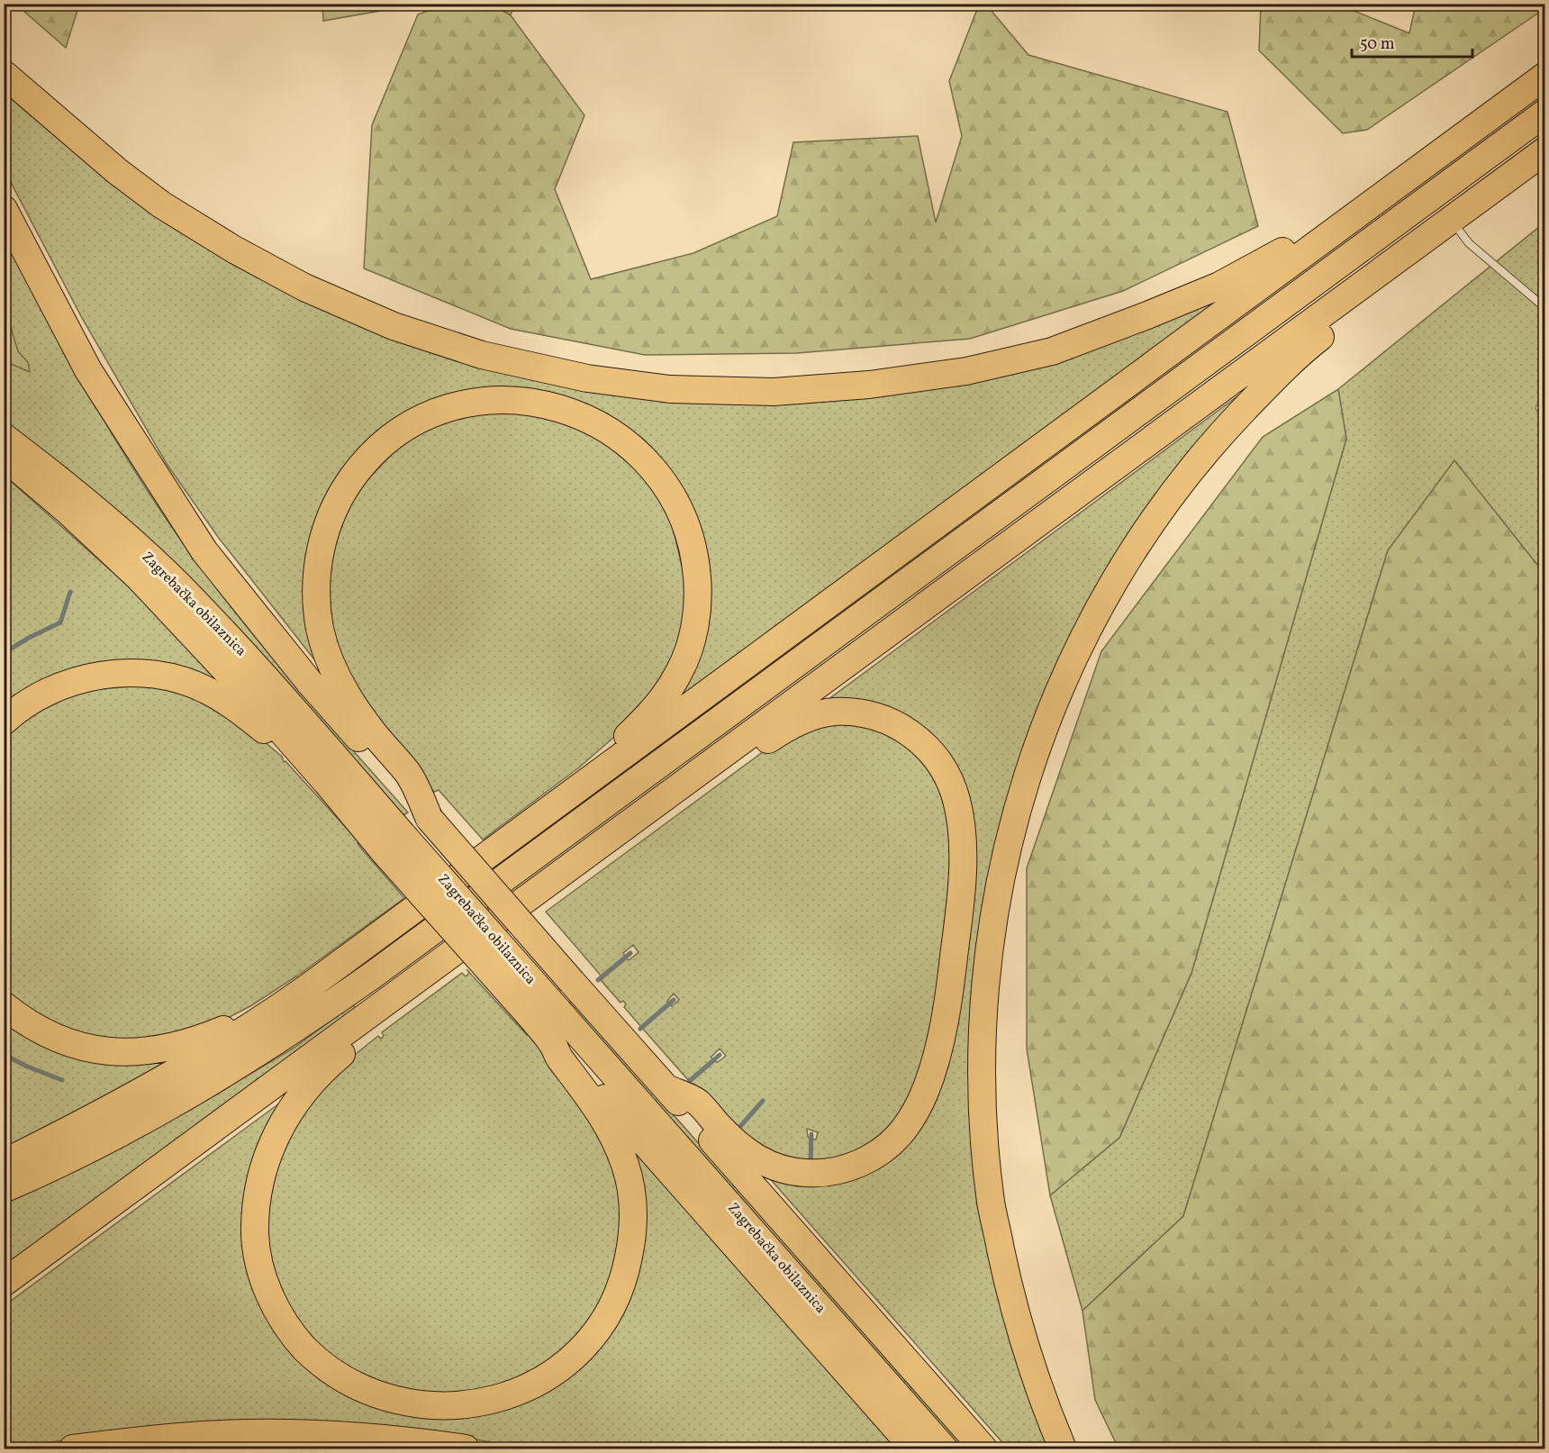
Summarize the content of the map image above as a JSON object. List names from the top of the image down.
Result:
{
  "streets": {
    "highway": ["Zagrebačka obilaznica"]
  },
  "scale_bar": "50 m"
}
